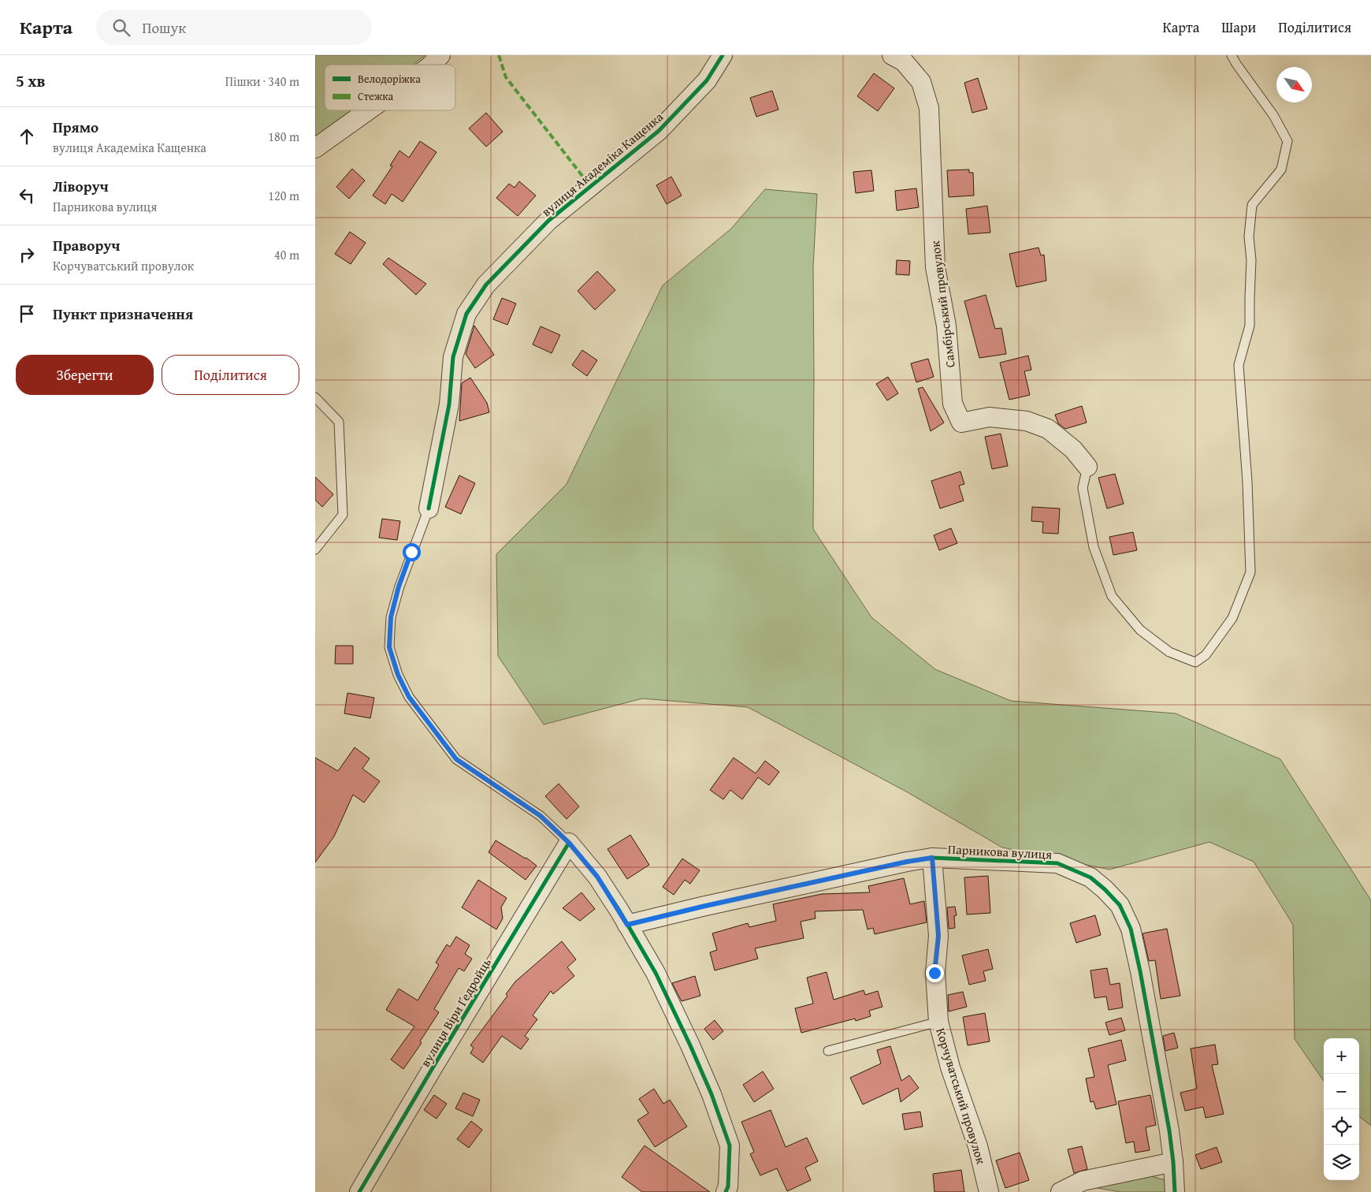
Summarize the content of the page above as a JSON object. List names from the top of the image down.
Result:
{
  "streets": {
    "street": [
      "вулиця Академіка Кащенка",
      "Самбірський провулок",
      "Парникова вулиця",
      "вулиця Віри Ґедройць",
      "Корчуватський провулок"
    ]
  },
  "crossings": [
    ["вулиця Академіка Кащенка", "Парникова вулиця"],
    ["вулиця Академіка Кащенка", "вулиця Віри Ґедройць"],
    ["Парникова вулиця", "Корчуватський провулок"]
  ],
  "legend": ["Велодоріжка", "Стежка"],
  "north": "bottom right",
  "page": {
    "header": "Карта",
    "search": "Пошук",
    "nav": ["Карта", "Шари", "Поділитися"],
    "heading": ["5 хв", "Пішки · 340 m"],
    "list": [
      ["Прямо", "вулиця Академіка Кащенка", "180 m"],
      ["Ліворуч", "Парникова вулиця", "120 m"],
      ["Праворуч", "Корчуватський провулок", "40 m"],
      "Пункт призначення"
    ],
    "buttons": ["Зберегти", "Поділитися"],
    "map_buttons": ["+", "−"]
  }
}
